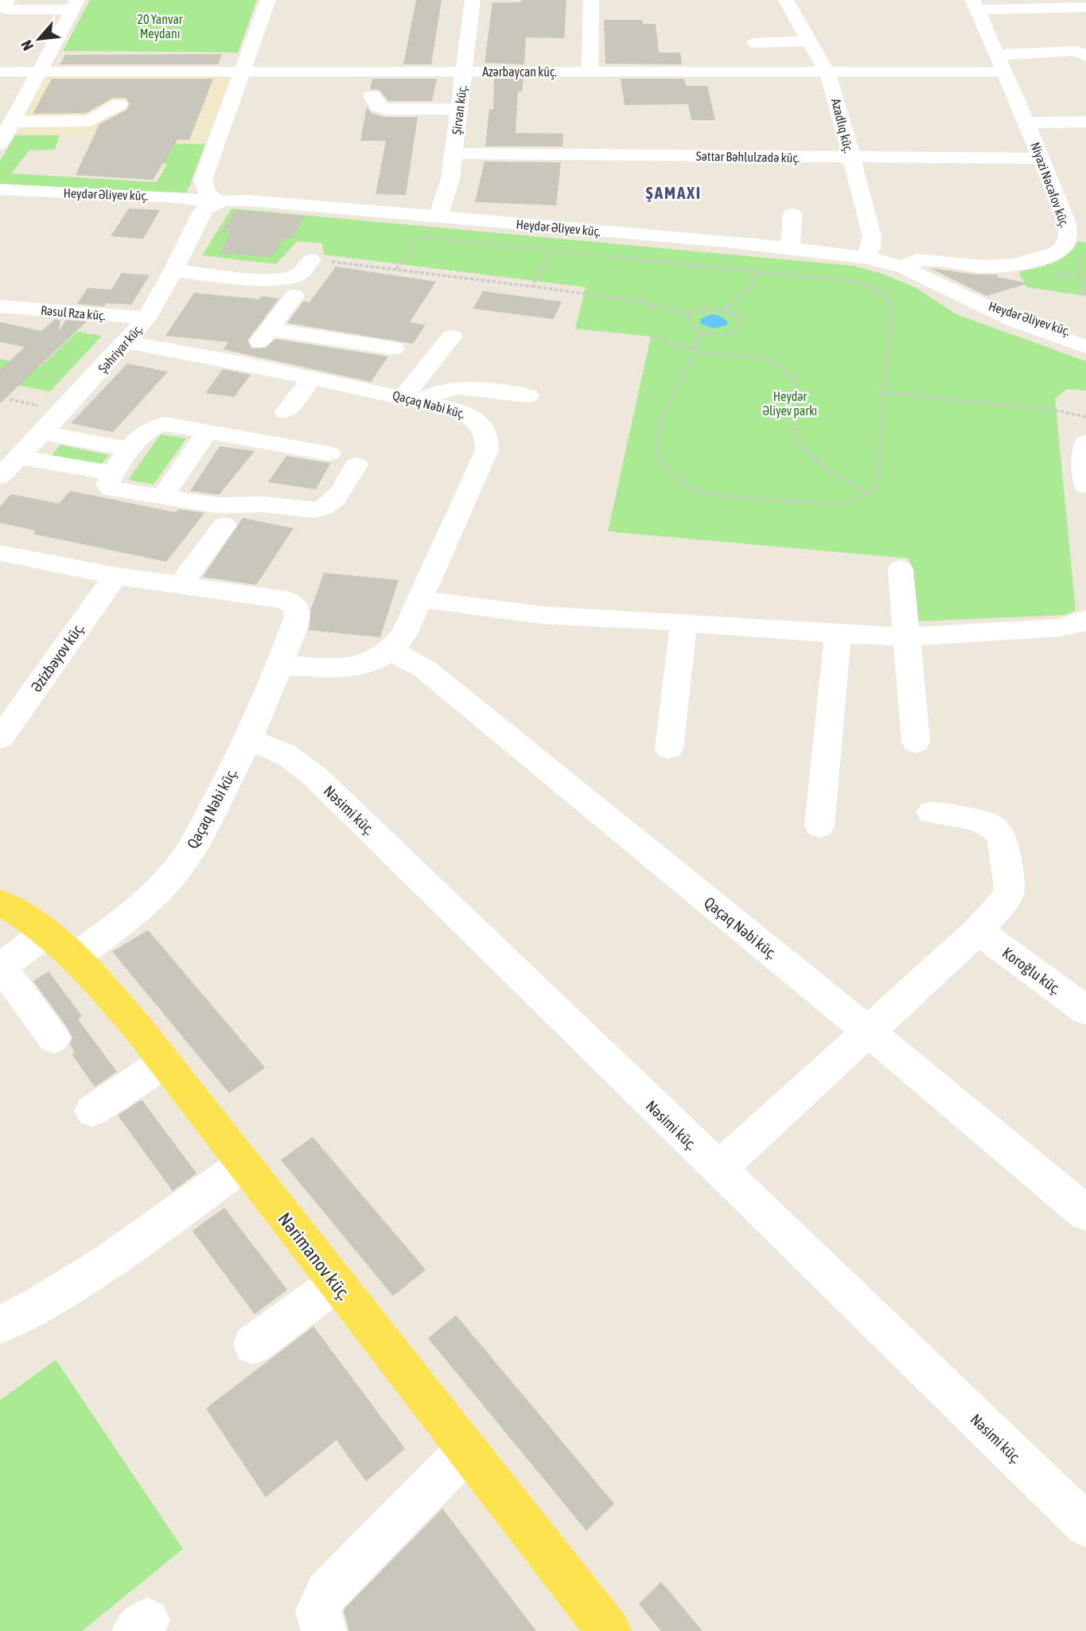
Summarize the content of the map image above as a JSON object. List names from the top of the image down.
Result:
{
  "streets": {
    "main road": ["Nərimanov küç."],
    "street": [
      "Azərbaycan küç.",
      "Şirvan küç.",
      "Azadlıq küç.",
      "Səttar Bəhlulzadə küç.",
      "Niyazi Nəcəfov küç.",
      "Heydər Əliyev küç.",
      "Rəsul Rza küç.",
      "Şəhriyar küç.",
      "Qaçaq Nəbi küç.",
      "Əzizbəyov küç.",
      "Nəsimi küç.",
      "Koroğlu küç."
    ]
  },
  "crossings": [
    ["Azərbaycan küç.", "Şirvan küç."],
    ["Azərbaycan küç.", "Azadlıq küç."],
    ["Azərbaycan küç.", "Niyazi Nəcəfov küç."],
    ["Şirvan küç.", "Səttar Bəhlulzadə küç."],
    ["Şirvan küç.", "Heydər Əliyev küç."],
    ["Azadlıq küç.", "Səttar Bəhlulzadə küç."],
    ["Azadlıq küç.", "Heydər Əliyev küç."],
    ["Səttar Bəhlulzadə küç.", "Niyazi Nəcəfov küç."],
    ["Niyazi Nəcəfov küç.", "Heydər Əliyev küç."],
    ["Heydər Əliyev küç.", "Şəhriyar küç."],
    ["Rəsul Rza küç.", "Şəhriyar küç."],
    ["Şəhriyar küç.", "Qaçaq Nəbi küç."],
    ["Qaçaq Nəbi küç.", "Nəsimi küç."],
    ["Qaçaq Nəbi küç.", "Nərimanov küç."]
  ],
  "districts": ["ŞAMAXI"],
  "parks": ["20 Yanvar Meydanı", "Heydər Əliyev parkı"],
  "north": "bottom left"
}
